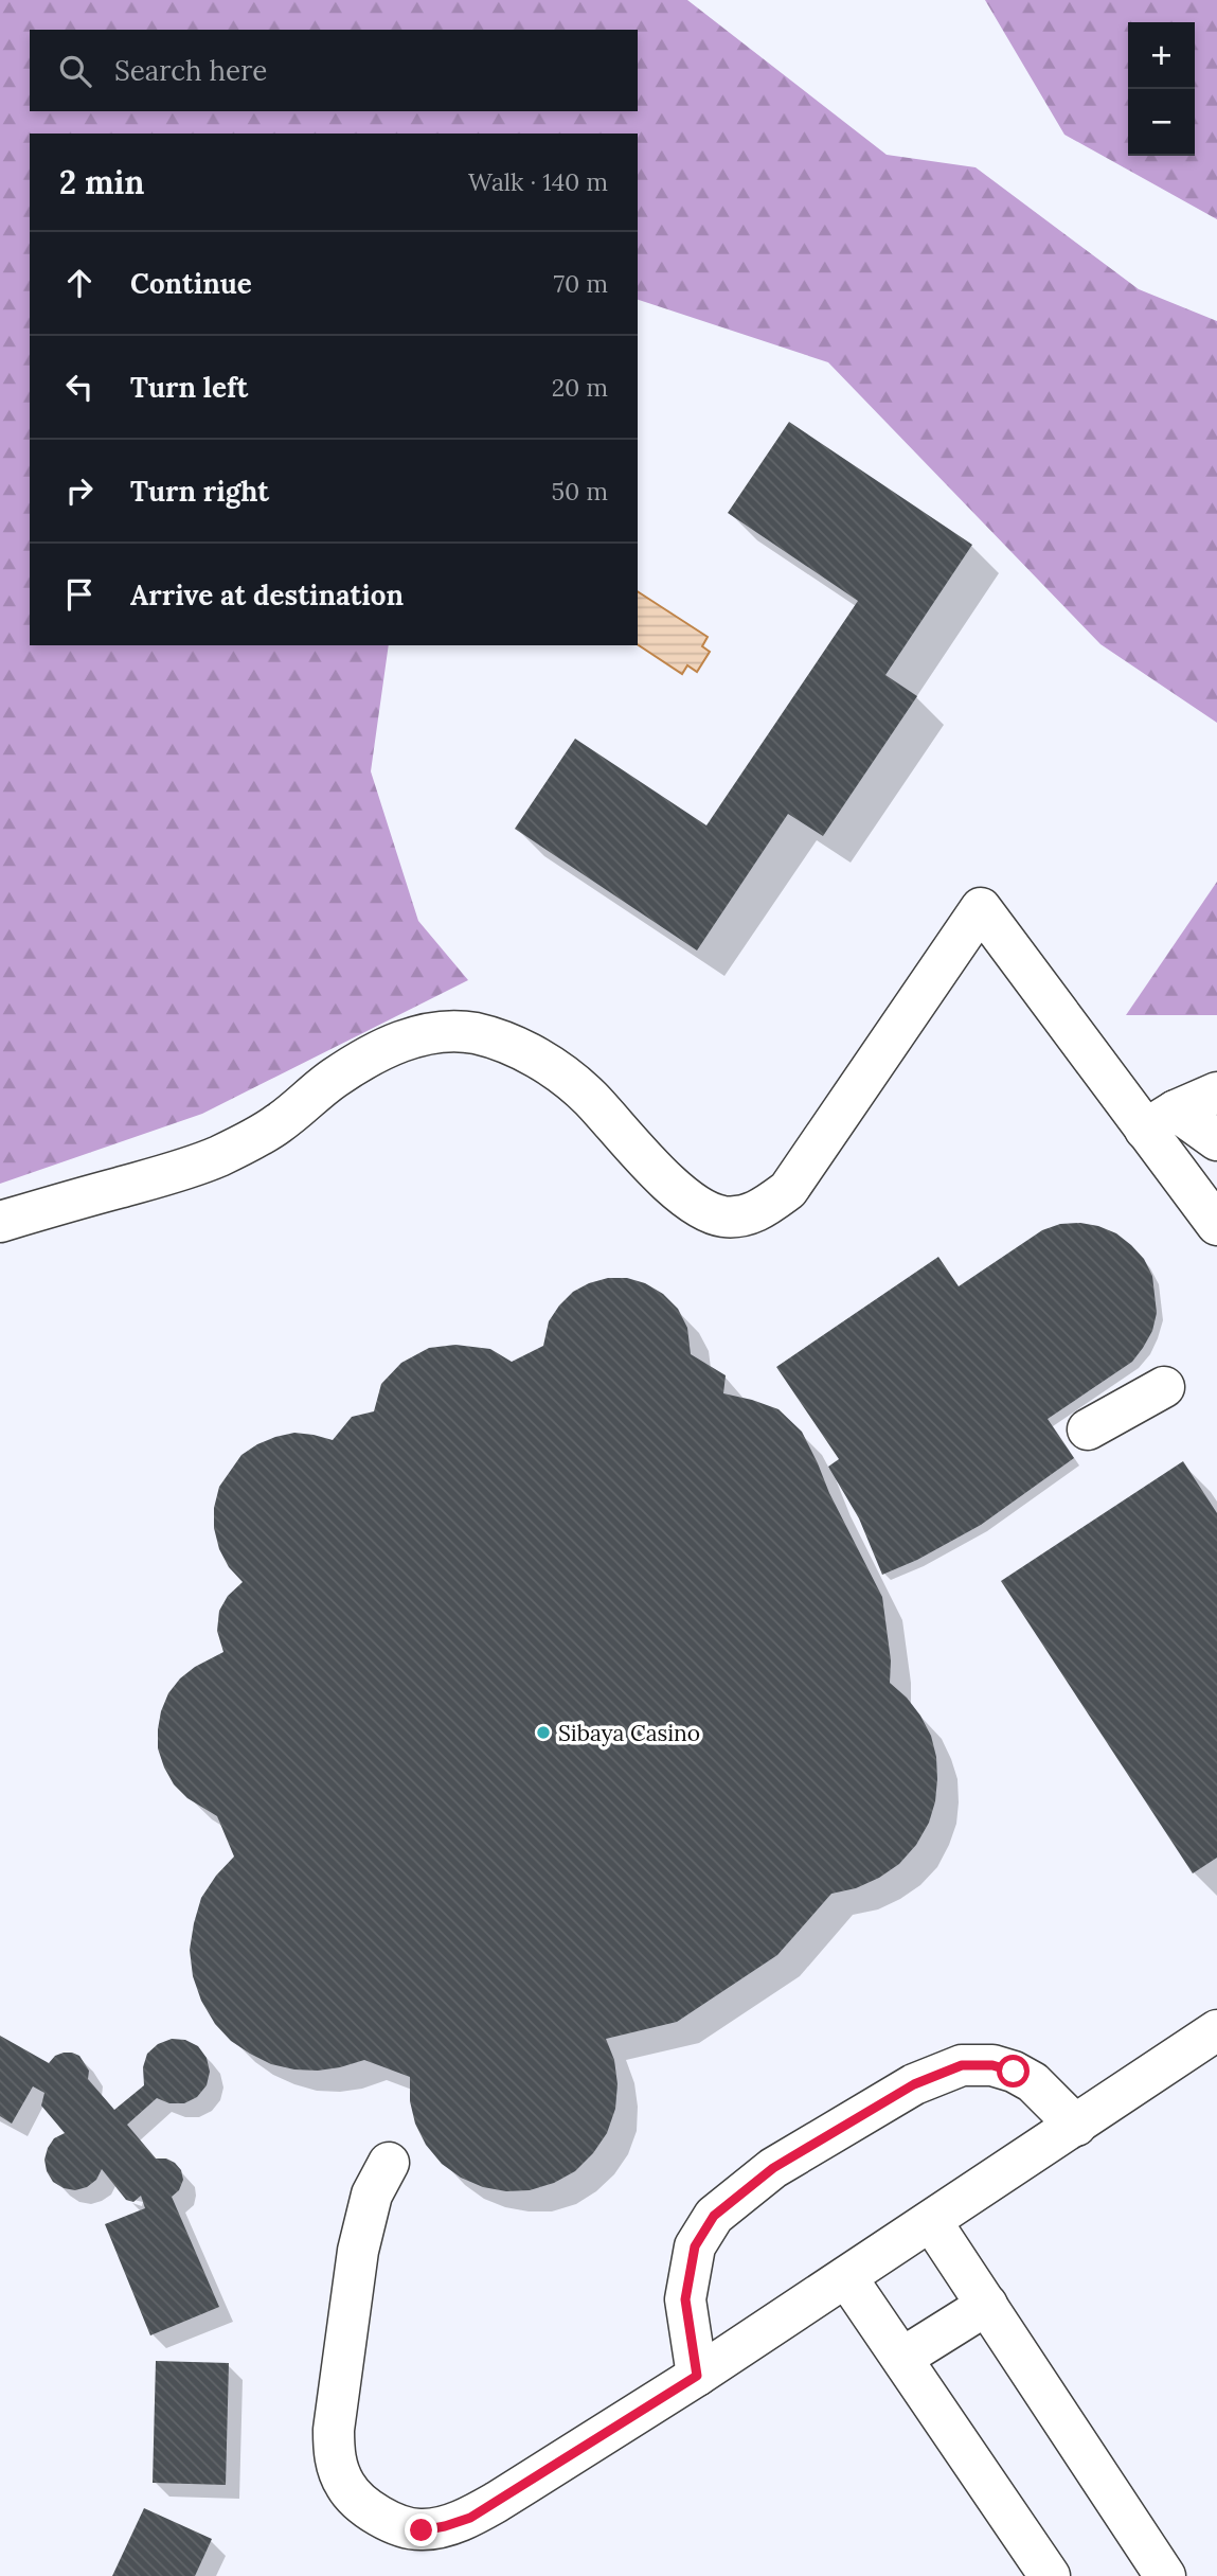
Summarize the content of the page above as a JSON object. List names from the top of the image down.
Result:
{
  "places": ["Sibaya Casino"],
  "page": {
    "map_buttons": ["+", "−"],
    "search": "Search here",
    "heading": ["2 min", "Walk · 140 m"],
    "list": [
      ["Continue", "70 m"],
      ["Turn left", "20 m"],
      ["Turn right", "50 m"],
      "Arrive at destination"
    ]
  }
}
